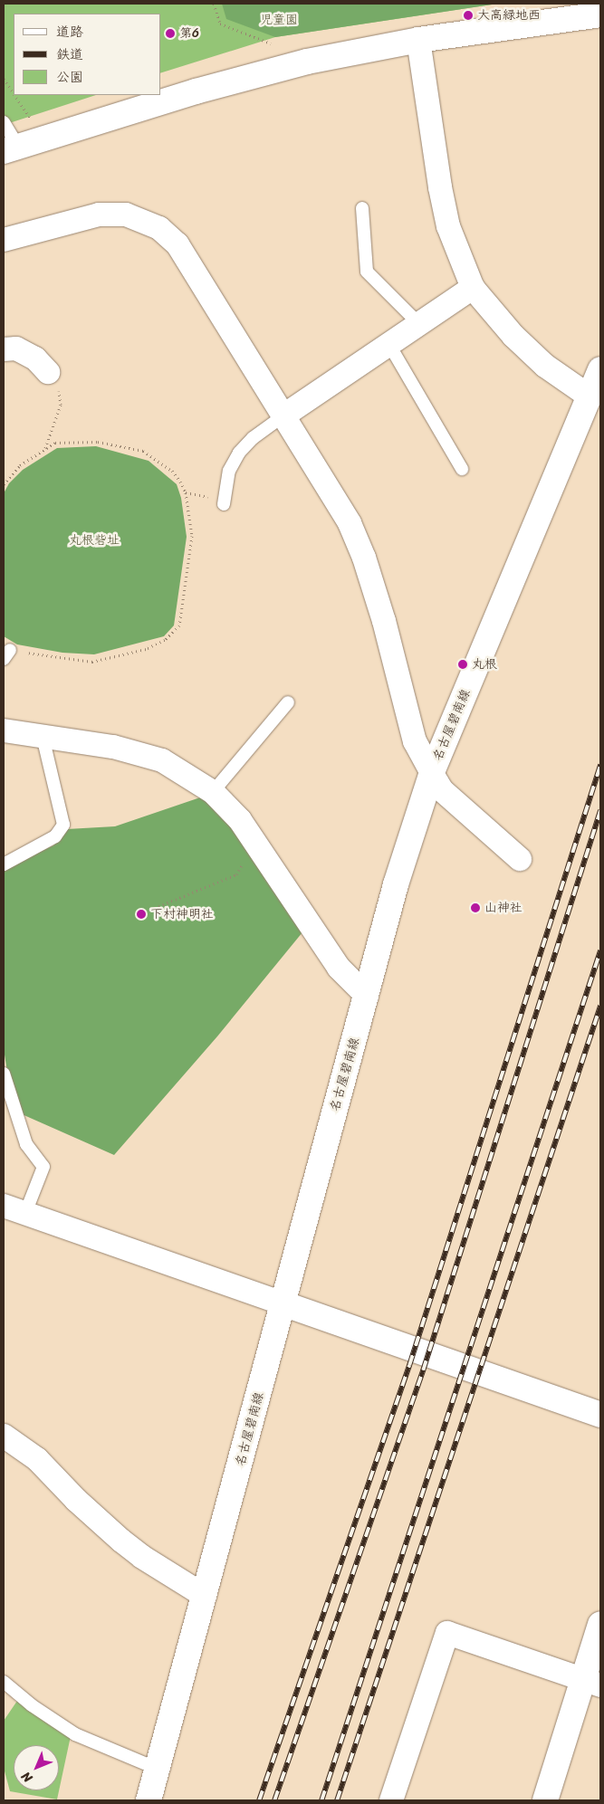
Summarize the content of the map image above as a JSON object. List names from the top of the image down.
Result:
{
  "streets": {
    "main road": ["名古屋碧南線"]
  },
  "parks": ["児童園", "丸根砦址"],
  "places": [
    "大高緑地西",
    "第6",
    "丸根",
    "山神社",
    "下村神明社"
  ],
  "legend": ["道路", "鉄道", "公園"],
  "north": "bottom left"
}
